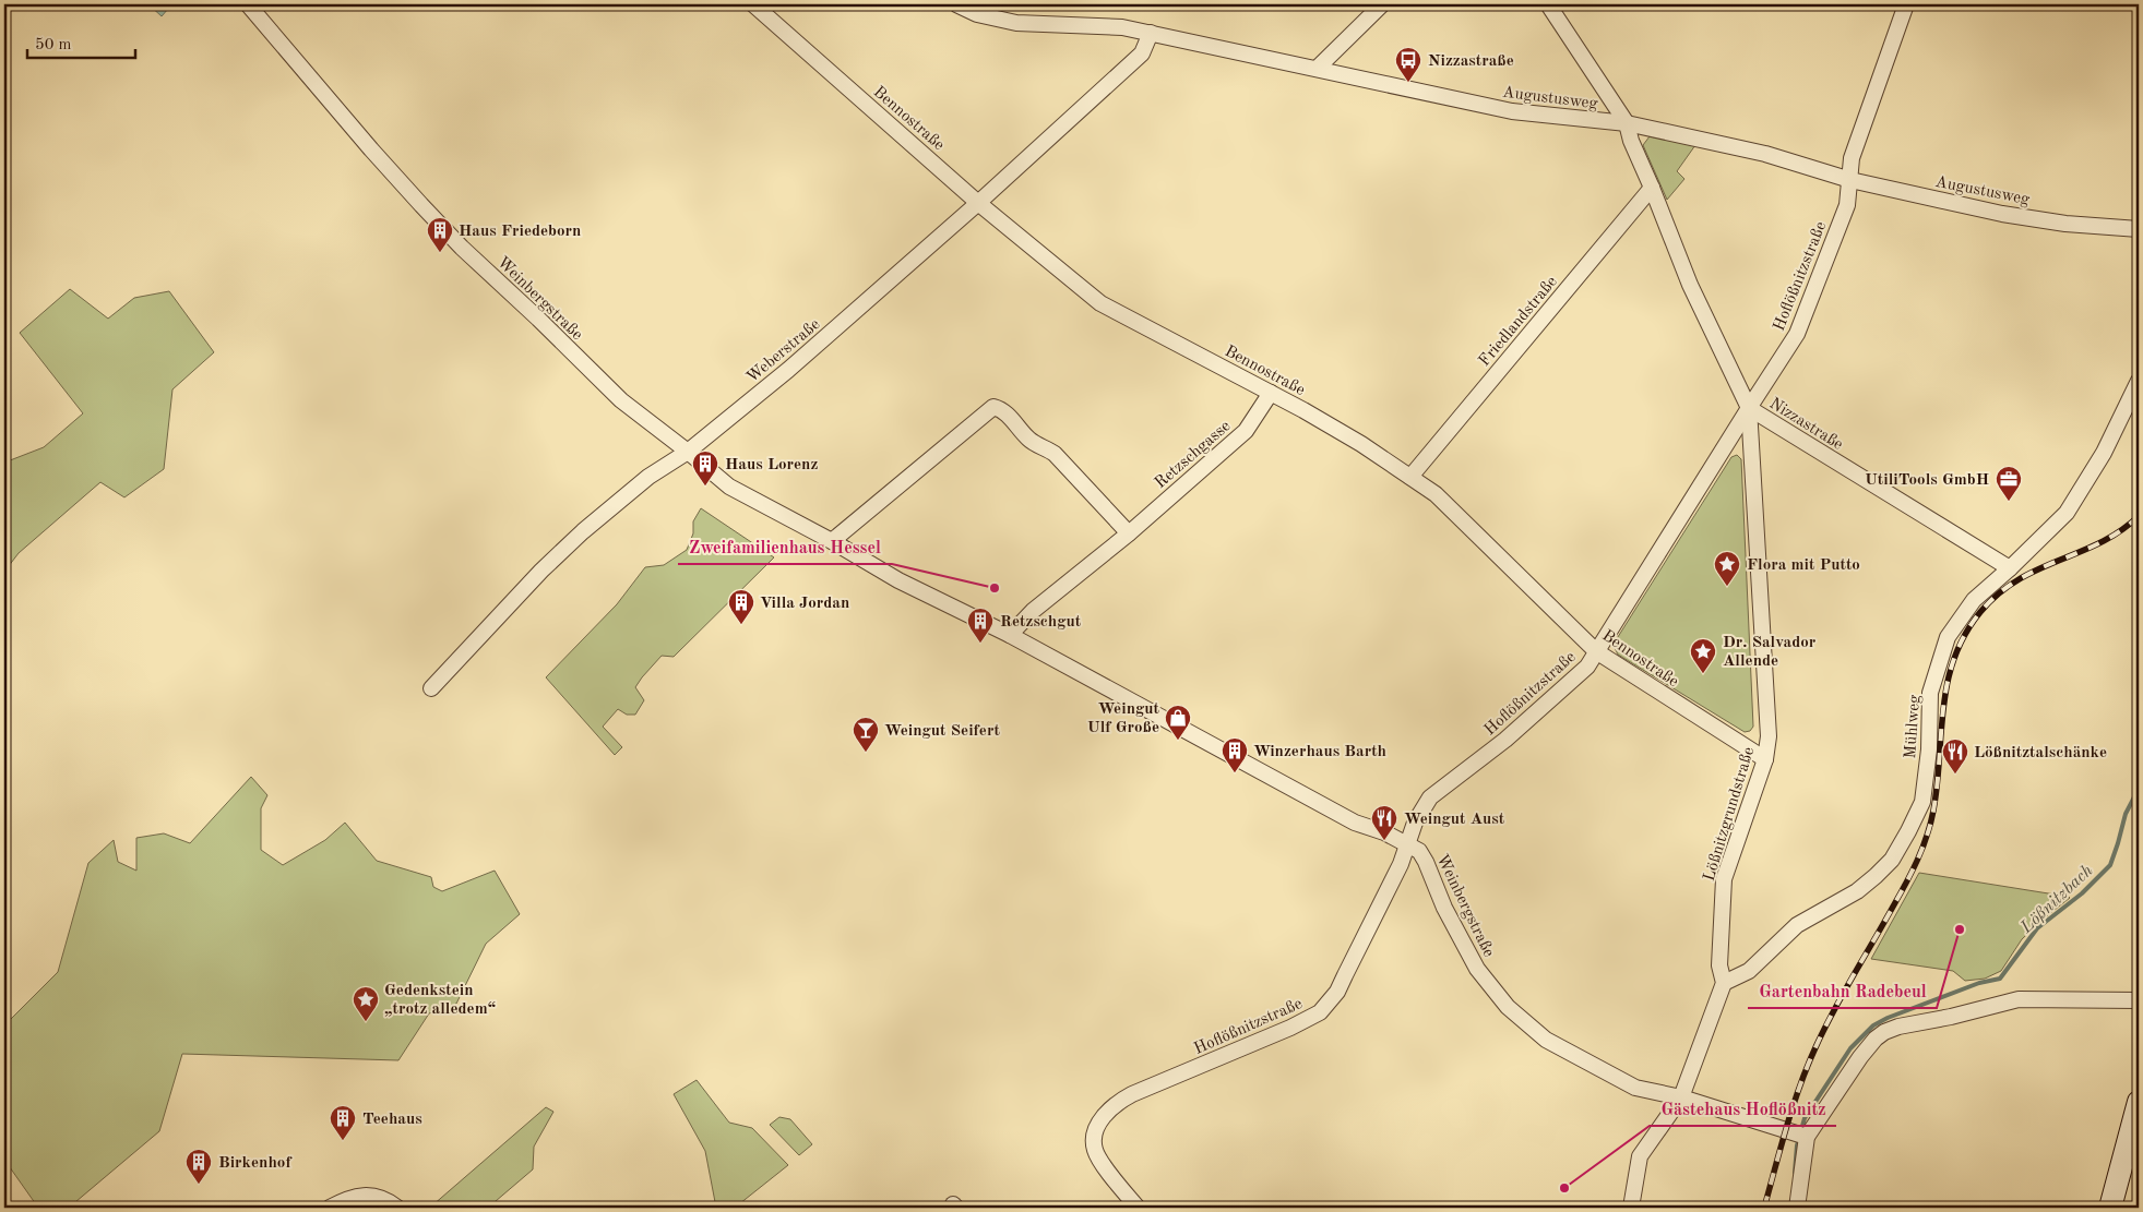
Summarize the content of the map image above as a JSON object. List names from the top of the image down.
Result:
{
  "streets": {
    "street": [
      "Augustusweg",
      "Bennostraße",
      "Hoflößnitzstraße",
      "Weinbergstraße",
      "Friedlandstraße",
      "Weberstraße",
      "Nizzastraße",
      "Retzschgasse",
      "Mühlweg",
      "Lößnitzgrundstraße"
    ]
  },
  "crossings": [
    ["Augustusweg", "Hoflößnitzstraße"],
    ["Augustusweg", "Weberstraße"],
    ["Augustusweg", "Nizzastraße"],
    ["Bennostraße", "Hoflößnitzstraße"],
    ["Bennostraße", "Friedlandstraße"],
    ["Bennostraße", "Weberstraße"],
    ["Bennostraße", "Retzschgasse"],
    ["Bennostraße", "Lößnitzgrundstraße"],
    ["Hoflößnitzstraße", "Weinbergstraße"],
    ["Hoflößnitzstraße", "Nizzastraße"],
    ["Hoflößnitzstraße", "Lößnitzgrundstraße"],
    ["Weinbergstraße", "Weberstraße"],
    ["Weinbergstraße", "Retzschgasse"],
    ["Weinbergstraße", "Lößnitzgrundstraße"],
    ["Friedlandstraße", "Nizzastraße"],
    ["Nizzastraße", "Mühlweg"],
    ["Nizzastraße", "Lößnitzgrundstraße"],
    ["Mühlweg", "Lößnitzgrundstraße"]
  ],
  "water": ["Lößnitzbach"],
  "places": {
    "bus stop": ["Nizzastraße"],
    "building": [
      "Haus Friedeborn",
      "Haus Lorenz",
      "Villa Jordan",
      "Retzschgut",
      "Winzerhaus Barth",
      "Teehaus",
      "Birkenhof"
    ],
    "office": ["UtiliTools GmbH"],
    "place": ["Flora mit Putto", "Dr. Salvador Allende", "Gedenkstein „trotz alledem“"],
    "other": ["Zweifamilienhaus Hessel", "Gartenbahn Radebeul", "Gästehaus Hoflößnitz"],
    "shop": ["Weingut Ulf Große"],
    "bar": ["Weingut Seifert"],
    "restaurant": ["Lößnitztalschänke", "Weingut Aust"]
  },
  "scale_bar": "50 m"
}
